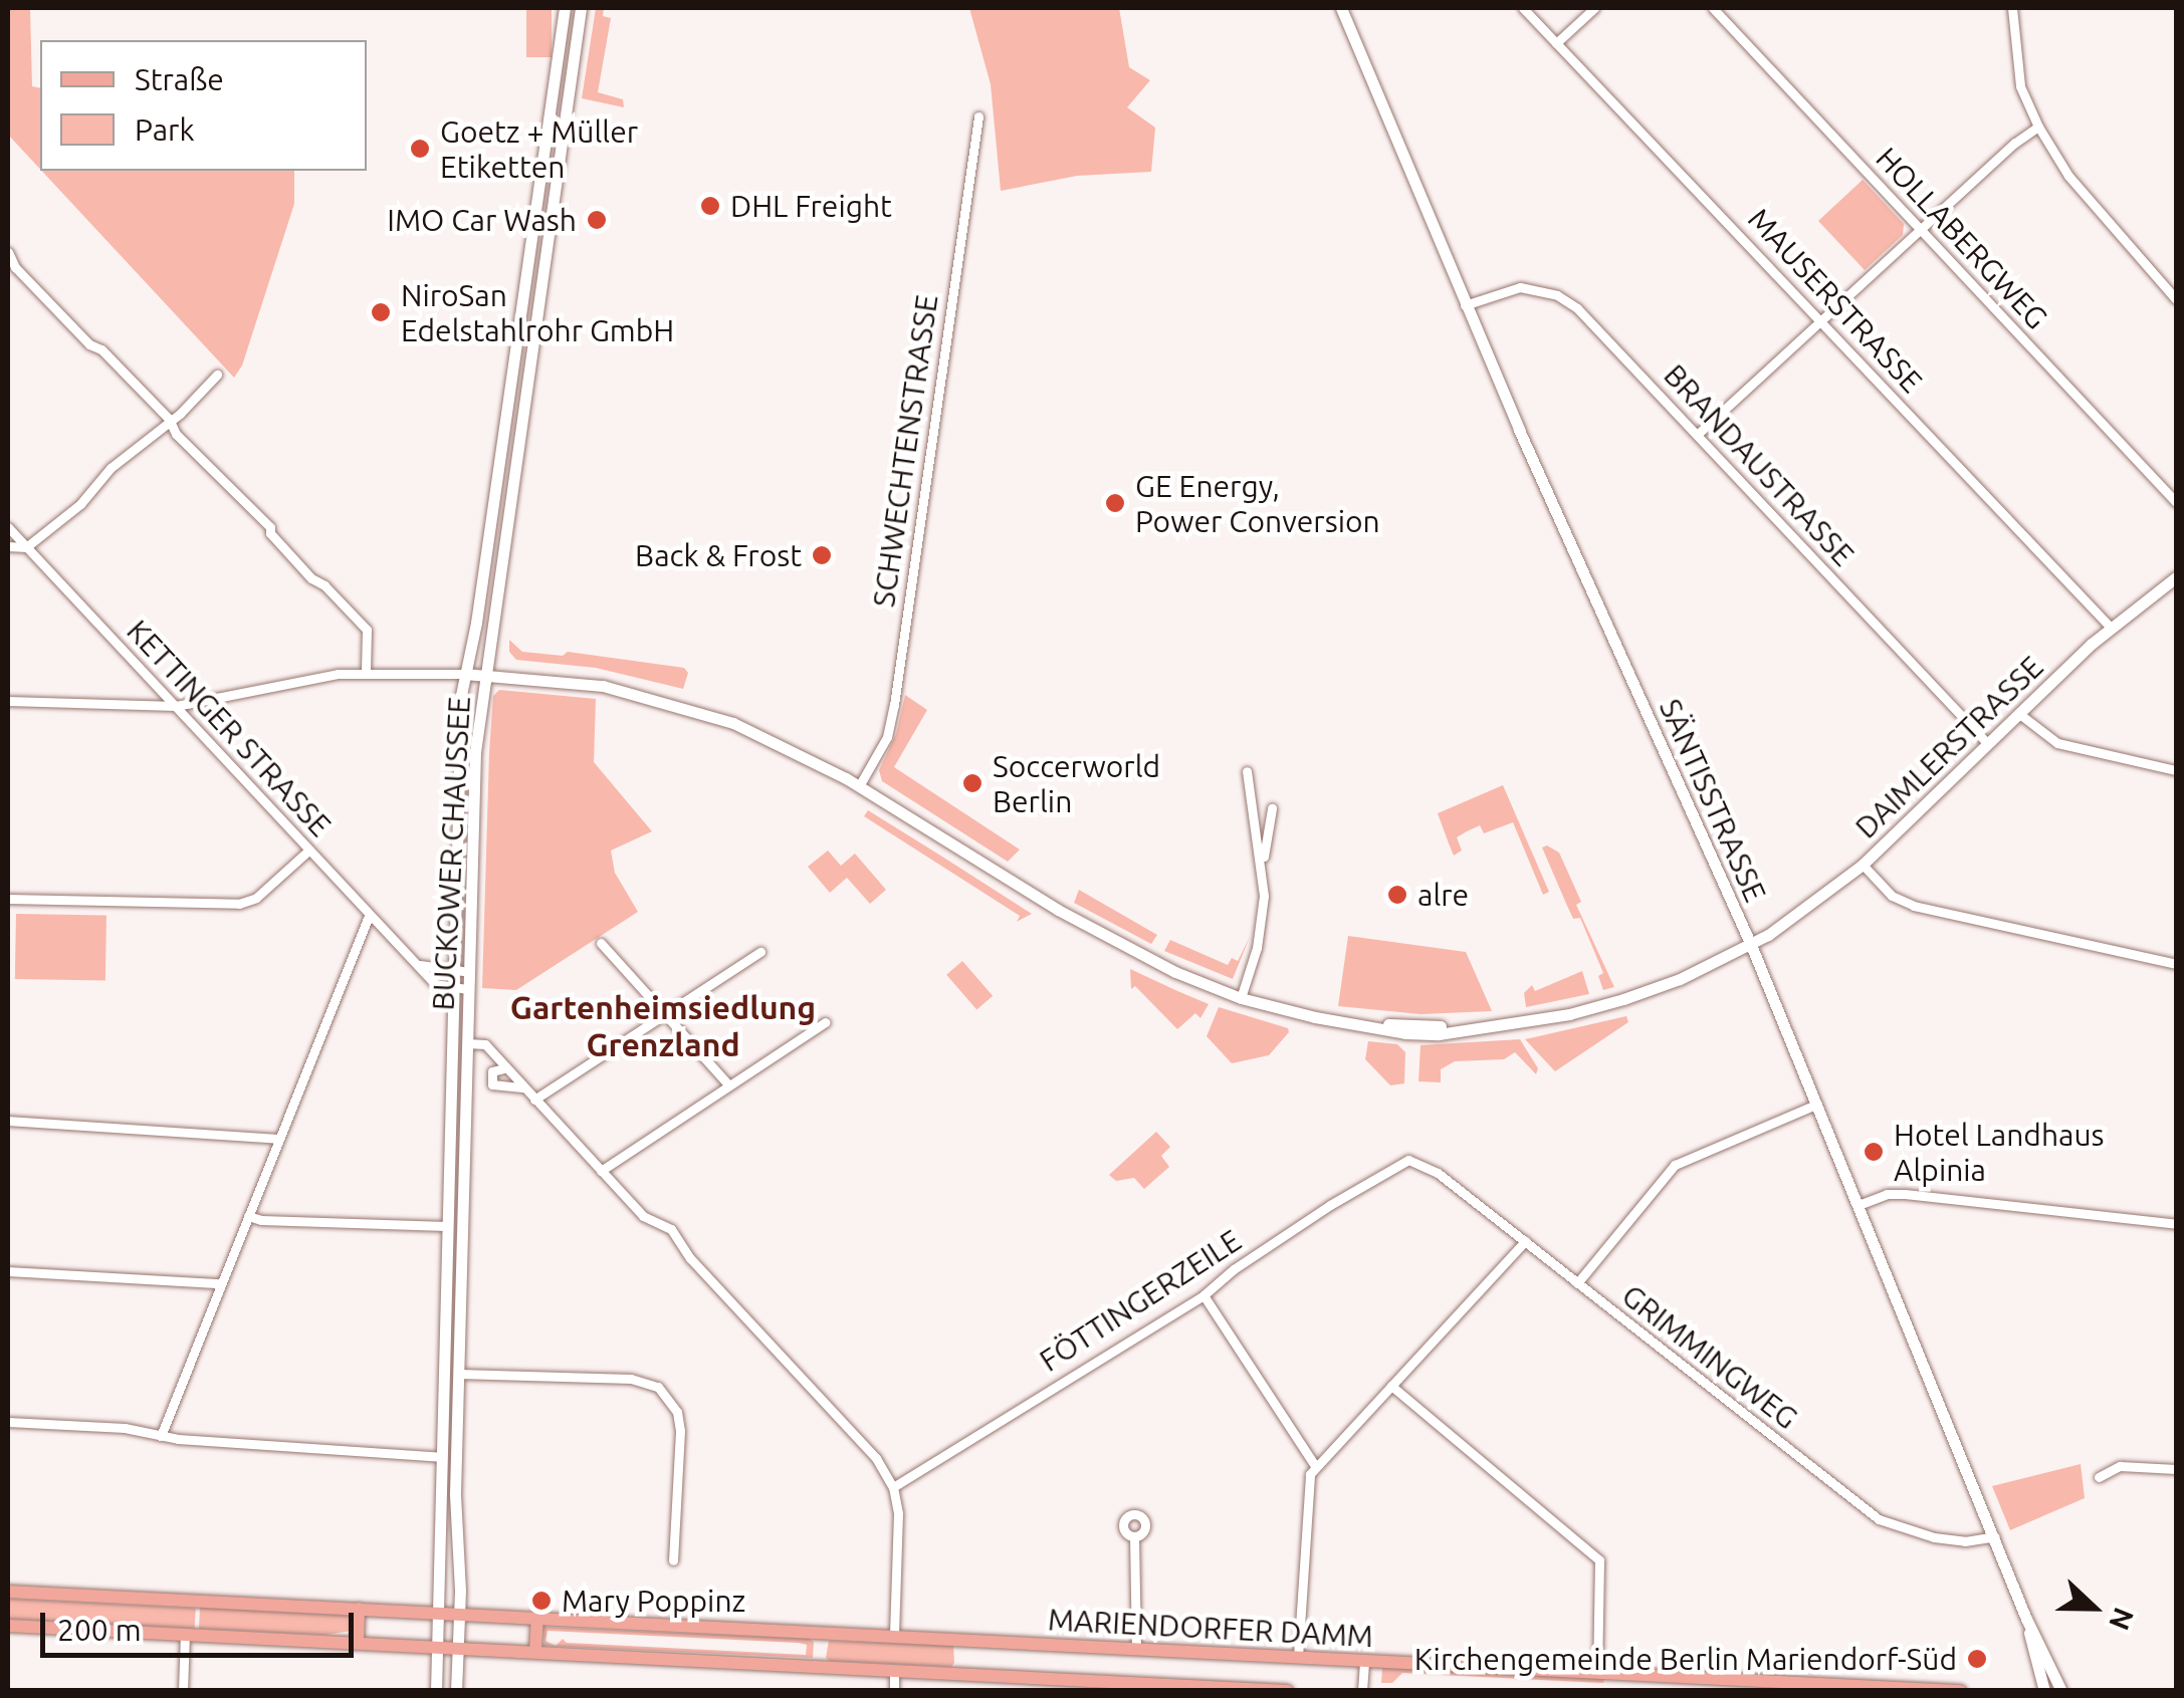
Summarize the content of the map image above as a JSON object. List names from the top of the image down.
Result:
{
  "streets": {
    "main road": ["MARIENDORFER DAMM"],
    "street": [
      "HOLLABERGWEG",
      "MAUSERSTRASSE",
      "SCHWECHTENSTRASSE",
      "BRANDAUSTRASSE",
      "KETTINGER STRASSE",
      "DAIMLERSTRASSE",
      "SÄNTISSTRASSE",
      "BUCKOWER CHAUSSEE",
      "FÖTTINGERZEILE",
      "GRIMMINGWEG"
    ]
  },
  "crossings": [
    ["MAUSERSTRASSE", "DAIMLERSTRASSE"],
    ["SCHWECHTENSTRASSE", "DAIMLERSTRASSE"],
    ["BRANDAUSTRASSE", "DAIMLERSTRASSE"],
    ["BRANDAUSTRASSE", "SÄNTISSTRASSE"],
    ["KETTINGER STRASSE", "BUCKOWER CHAUSSEE"],
    ["DAIMLERSTRASSE", "SÄNTISSTRASSE"],
    ["DAIMLERSTRASSE", "BUCKOWER CHAUSSEE"],
    ["SÄNTISSTRASSE", "GRIMMINGWEG"],
    ["BUCKOWER CHAUSSEE", "MARIENDORFER DAMM"],
    ["FÖTTINGERZEILE", "GRIMMINGWEG"]
  ],
  "districts": ["Gartenheimsiedlung Grenzland"],
  "places": [
    "Goetz + Müller Etiketten",
    "DHL Freight",
    "IMO Car Wash",
    "NiroSan Edelstahlrohr GmbH",
    "GE Energy, Power Conversion",
    "Back & Frost",
    "Soccerworld Berlin",
    "alre",
    "Hotel Landhaus Alpinia",
    "Mary Poppinz",
    "Kirchengemeinde Berlin Mariendorf-Süd"
  ],
  "legend": ["Straße", "Park"],
  "scale_bar": "200 m",
  "north": "right"
}
